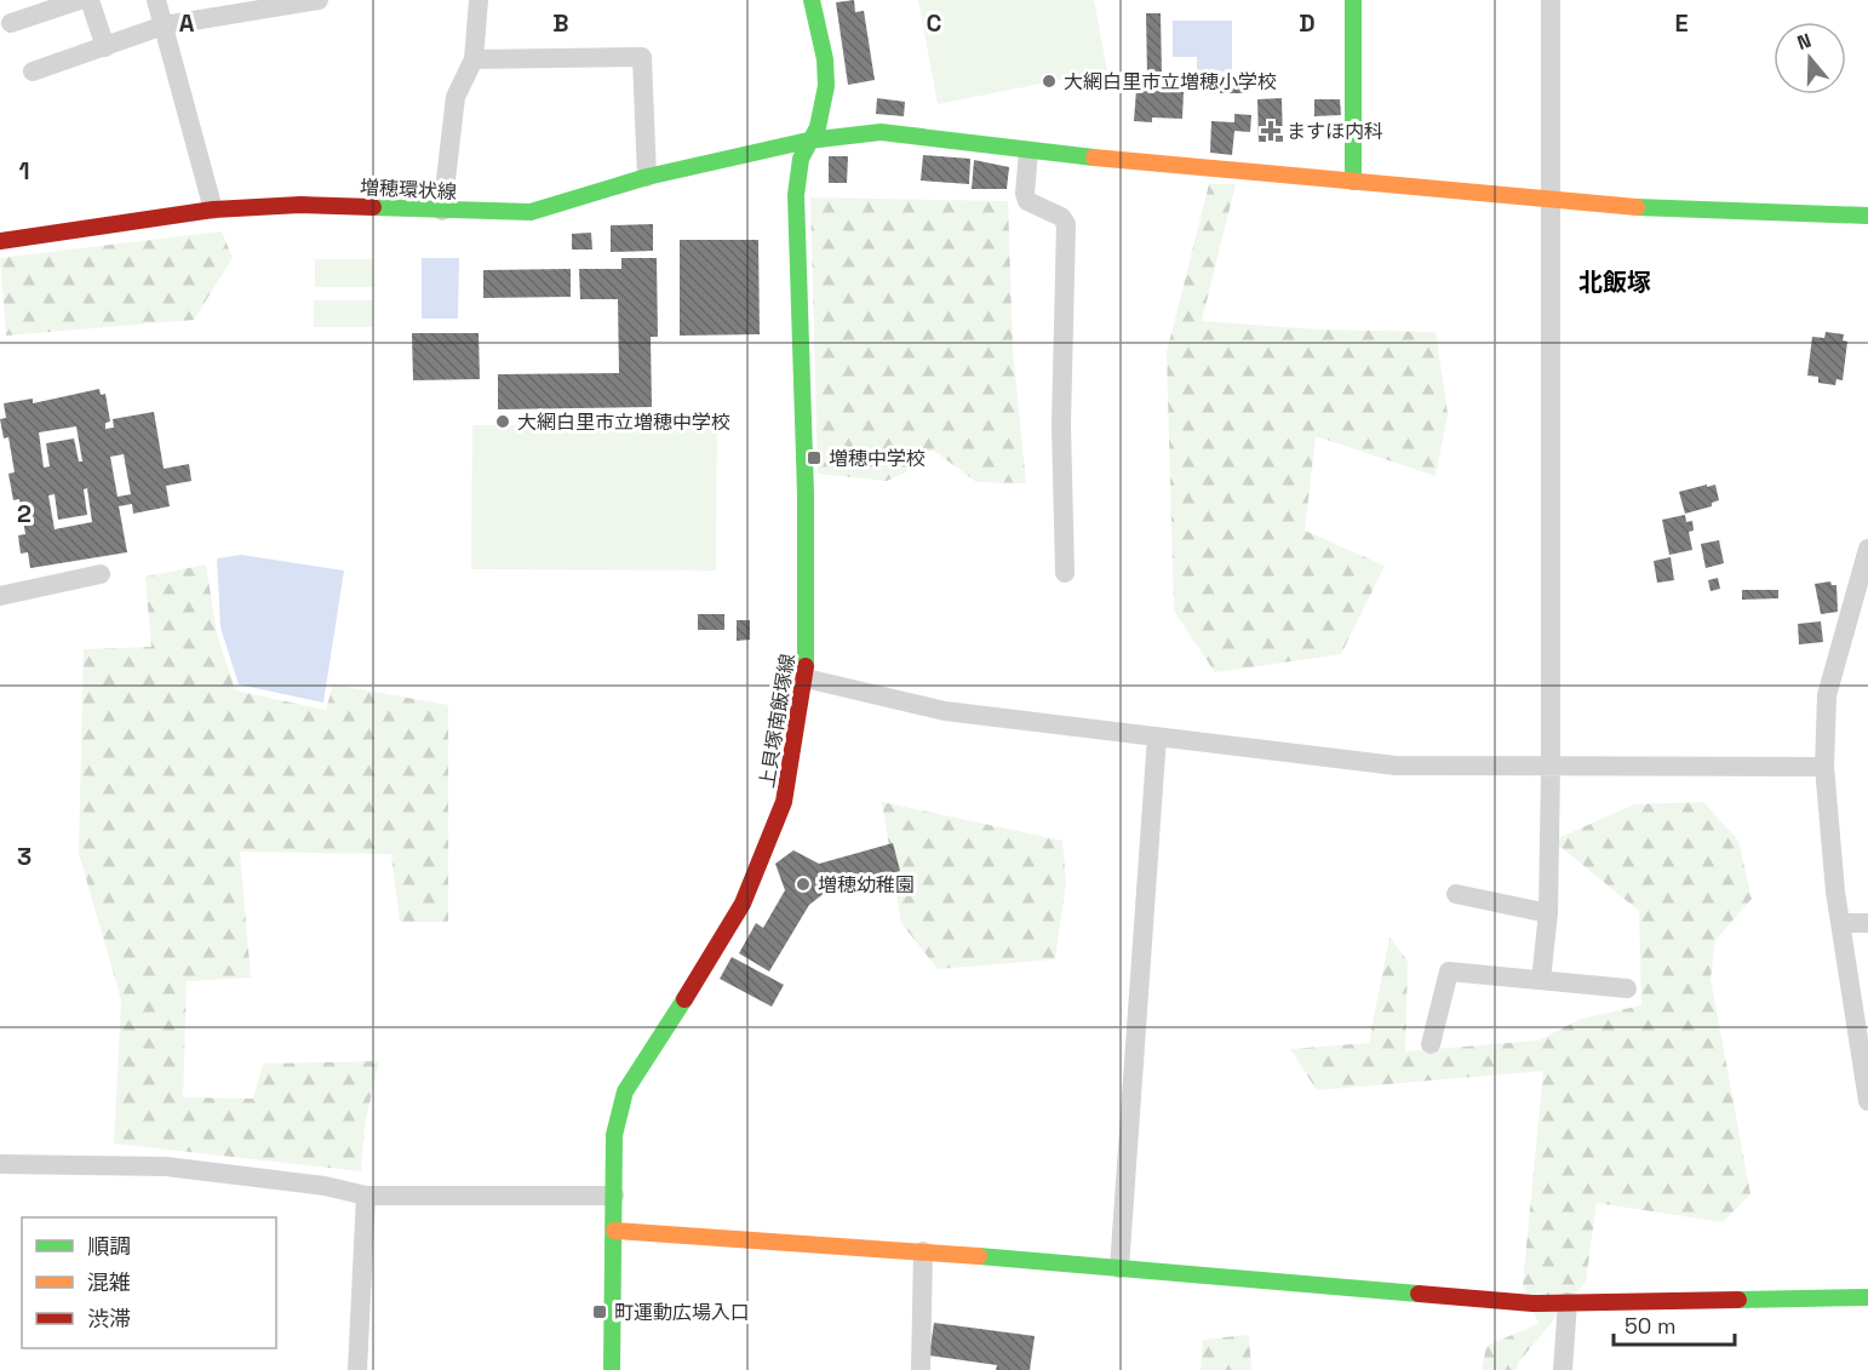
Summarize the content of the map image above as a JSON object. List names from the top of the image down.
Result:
{
  "streets": {
    "street": ["増穂環状線", "上貝塚南飯塚線"]
  },
  "crossings": [
    ["増穂環状線", "上貝塚南飯塚線"]
  ],
  "districts": ["北飯塚"],
  "places": {
    "other": ["大網白里市立増穂小学校", "大網白里市立増穂中学校", "増穂幼稚園"],
    "health": ["ますほ内科"],
    "transit": ["増穂中学校", "町運動広場入口"]
  },
  "legend": ["順調", "混雑", "渋滞"],
  "scale_bar": "50 m",
  "north": "top",
  "grid": {
    "columns": [
      "A",
      "B",
      "C",
      "D",
      "E"
    ],
    "rows": ["1", "2", "3"]
  }
}
